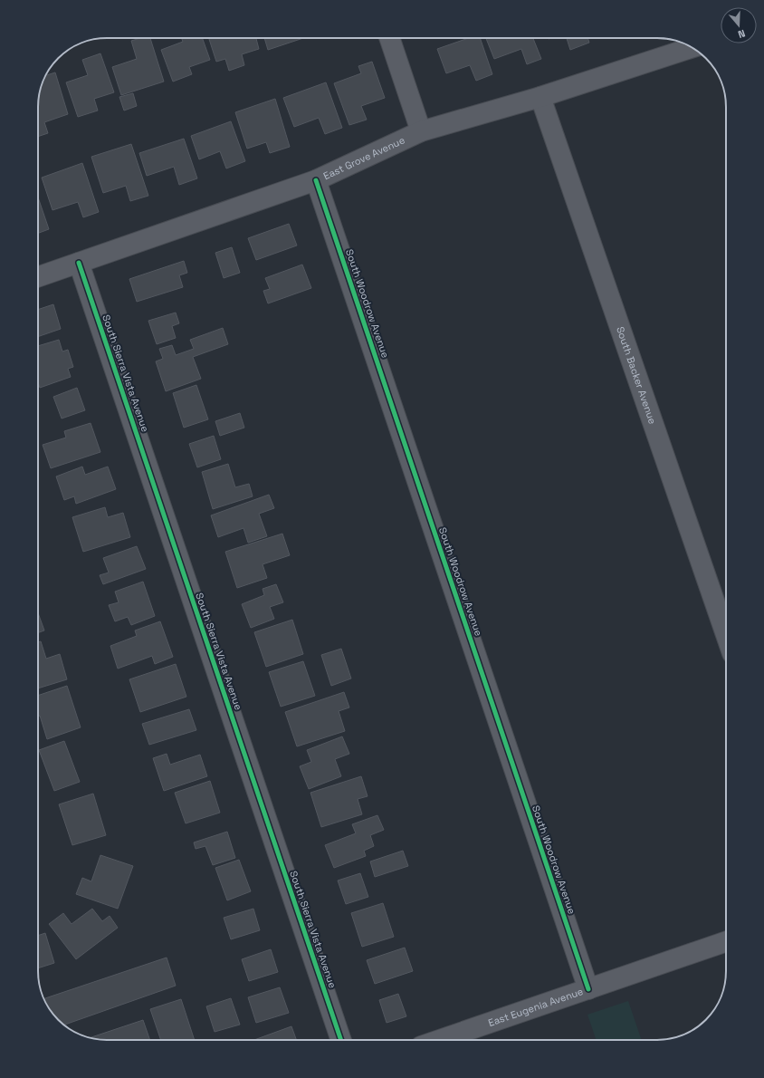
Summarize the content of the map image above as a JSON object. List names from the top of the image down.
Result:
{
  "streets": {
    "street": [
      "East Grove Avenue",
      "South Woodrow Avenue",
      "South Sierra Vista Avenue",
      "South Backer Avenue",
      "East Eugenia Avenue"
    ]
  },
  "crossings": [
    ["East Grove Avenue", "South Woodrow Avenue"],
    ["East Grove Avenue", "South Sierra Vista Avenue"],
    ["East Grove Avenue", "South Backer Avenue"],
    ["South Woodrow Avenue", "East Eugenia Avenue"]
  ],
  "north": "bottom"
}
